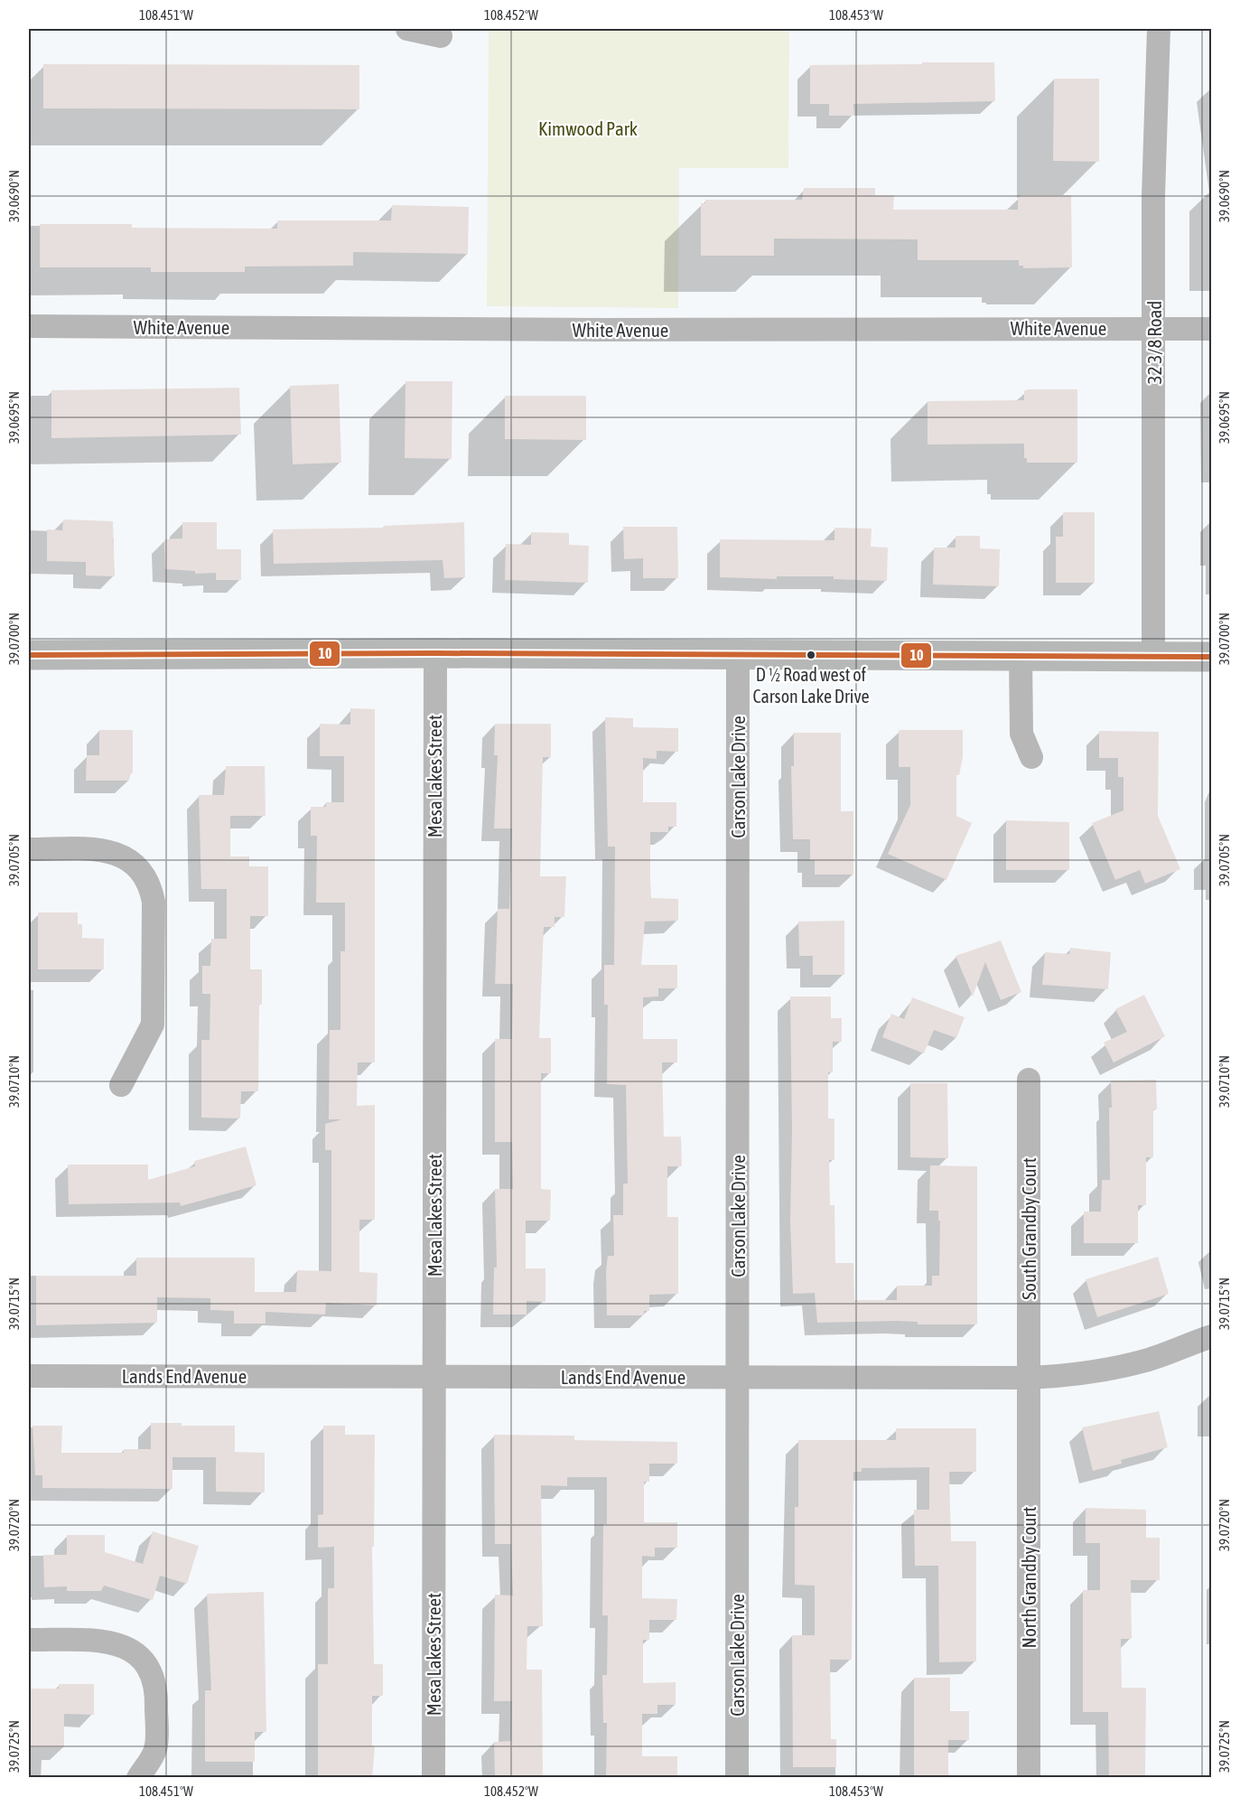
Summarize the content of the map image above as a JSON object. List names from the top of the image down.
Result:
{
  "streets": {
    "street": [
      "White Avenue",
      "32 3/8 Road",
      "Mesa Lakes Street",
      "Carson Lake Drive",
      "South Grandby Court",
      "Lands End Avenue",
      "North Grandby Court"
    ]
  },
  "crossings": [
    ["White Avenue", "32 3/8 Road"],
    ["Mesa Lakes Street", "Lands End Avenue"],
    ["Carson Lake Drive", "Lands End Avenue"],
    ["South Grandby Court", "Lands End Avenue"],
    ["South Grandby Court", "North Grandby Court"],
    ["Lands End Avenue", "North Grandby Court"]
  ],
  "parks": ["Kimwood Park"],
  "places": ["D ½ Road west of Carson Lake Drive"],
  "lines": ["transit line 10"],
  "coordinates": [
    "108.451°W",
    "108.452°W",
    "108.453°W",
    "39.0690°N",
    "39.0695°N",
    "39.0700°N",
    "39.0705°N",
    "39.0710°N",
    "39.0715°N",
    "39.0720°N",
    "39.0725°N"
  ]
}
